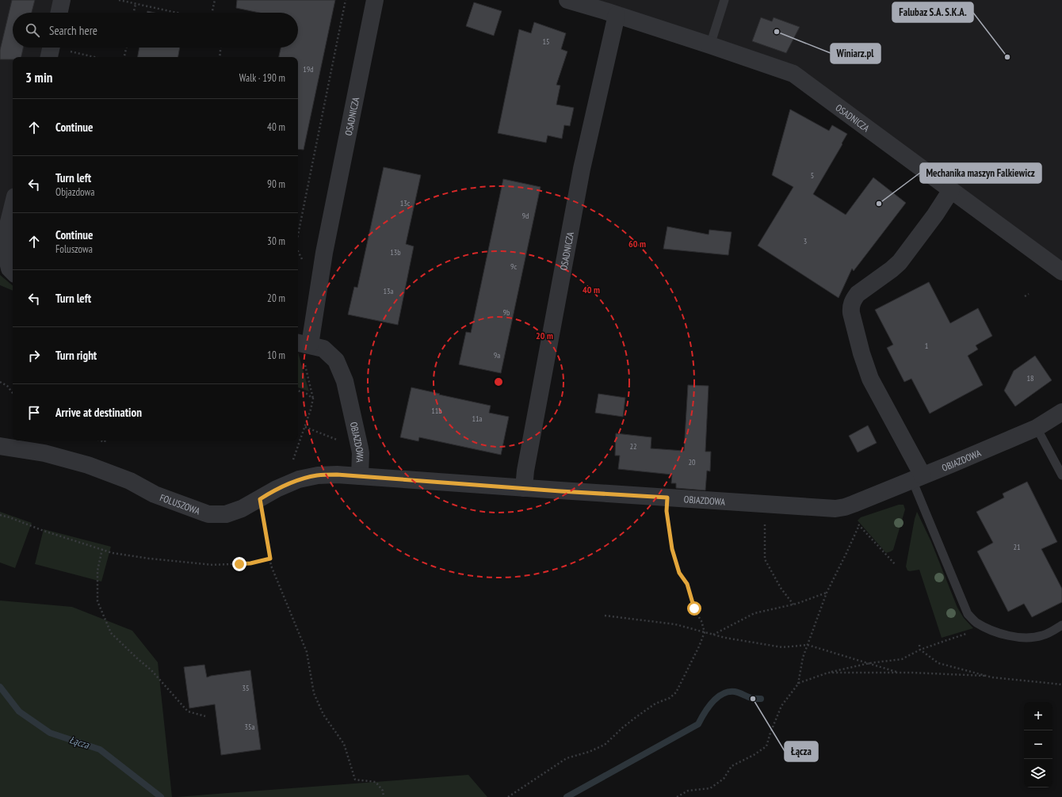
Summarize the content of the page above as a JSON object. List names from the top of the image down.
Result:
{
  "streets": {
    "street": ["OSADNICZA", "OBJAZDOWA", "FOLUSZOWA"]
  },
  "crossings": [
    ["OSADNICZA", "OBJAZDOWA"],
    ["OBJAZDOWA", "FOLUSZOWA"]
  ],
  "water": ["Łącza"],
  "places": [
    "Winiarz.pl",
    "Falubaz S.A. S.K.A.",
    "Mechanika maszyn Falkiewicz",
    "Łącza"
  ],
  "house_numbers": [
    "15",
    "19d",
    "5",
    "13c",
    "9d",
    "3",
    "13b",
    "9c",
    "13a",
    "9b",
    "1",
    "9a",
    "18",
    "11b",
    "11a",
    "22",
    "20",
    "21",
    "35",
    "35a"
  ],
  "page": {
    "search": "Search here",
    "heading": ["3 min", "Walk · 190 m"],
    "list": [
      ["Continue", "40 m"],
      ["Turn left", "Objazdowa", "90 m"],
      ["Continue", "Foluszowa", "30 m"],
      ["Turn left", "20 m"],
      ["Turn right", "10 m"],
      "Arrive at destination"
    ],
    "map_buttons": ["+", "−"]
  },
  "rings": ["60 m", "40 m", "20 m"]
}
